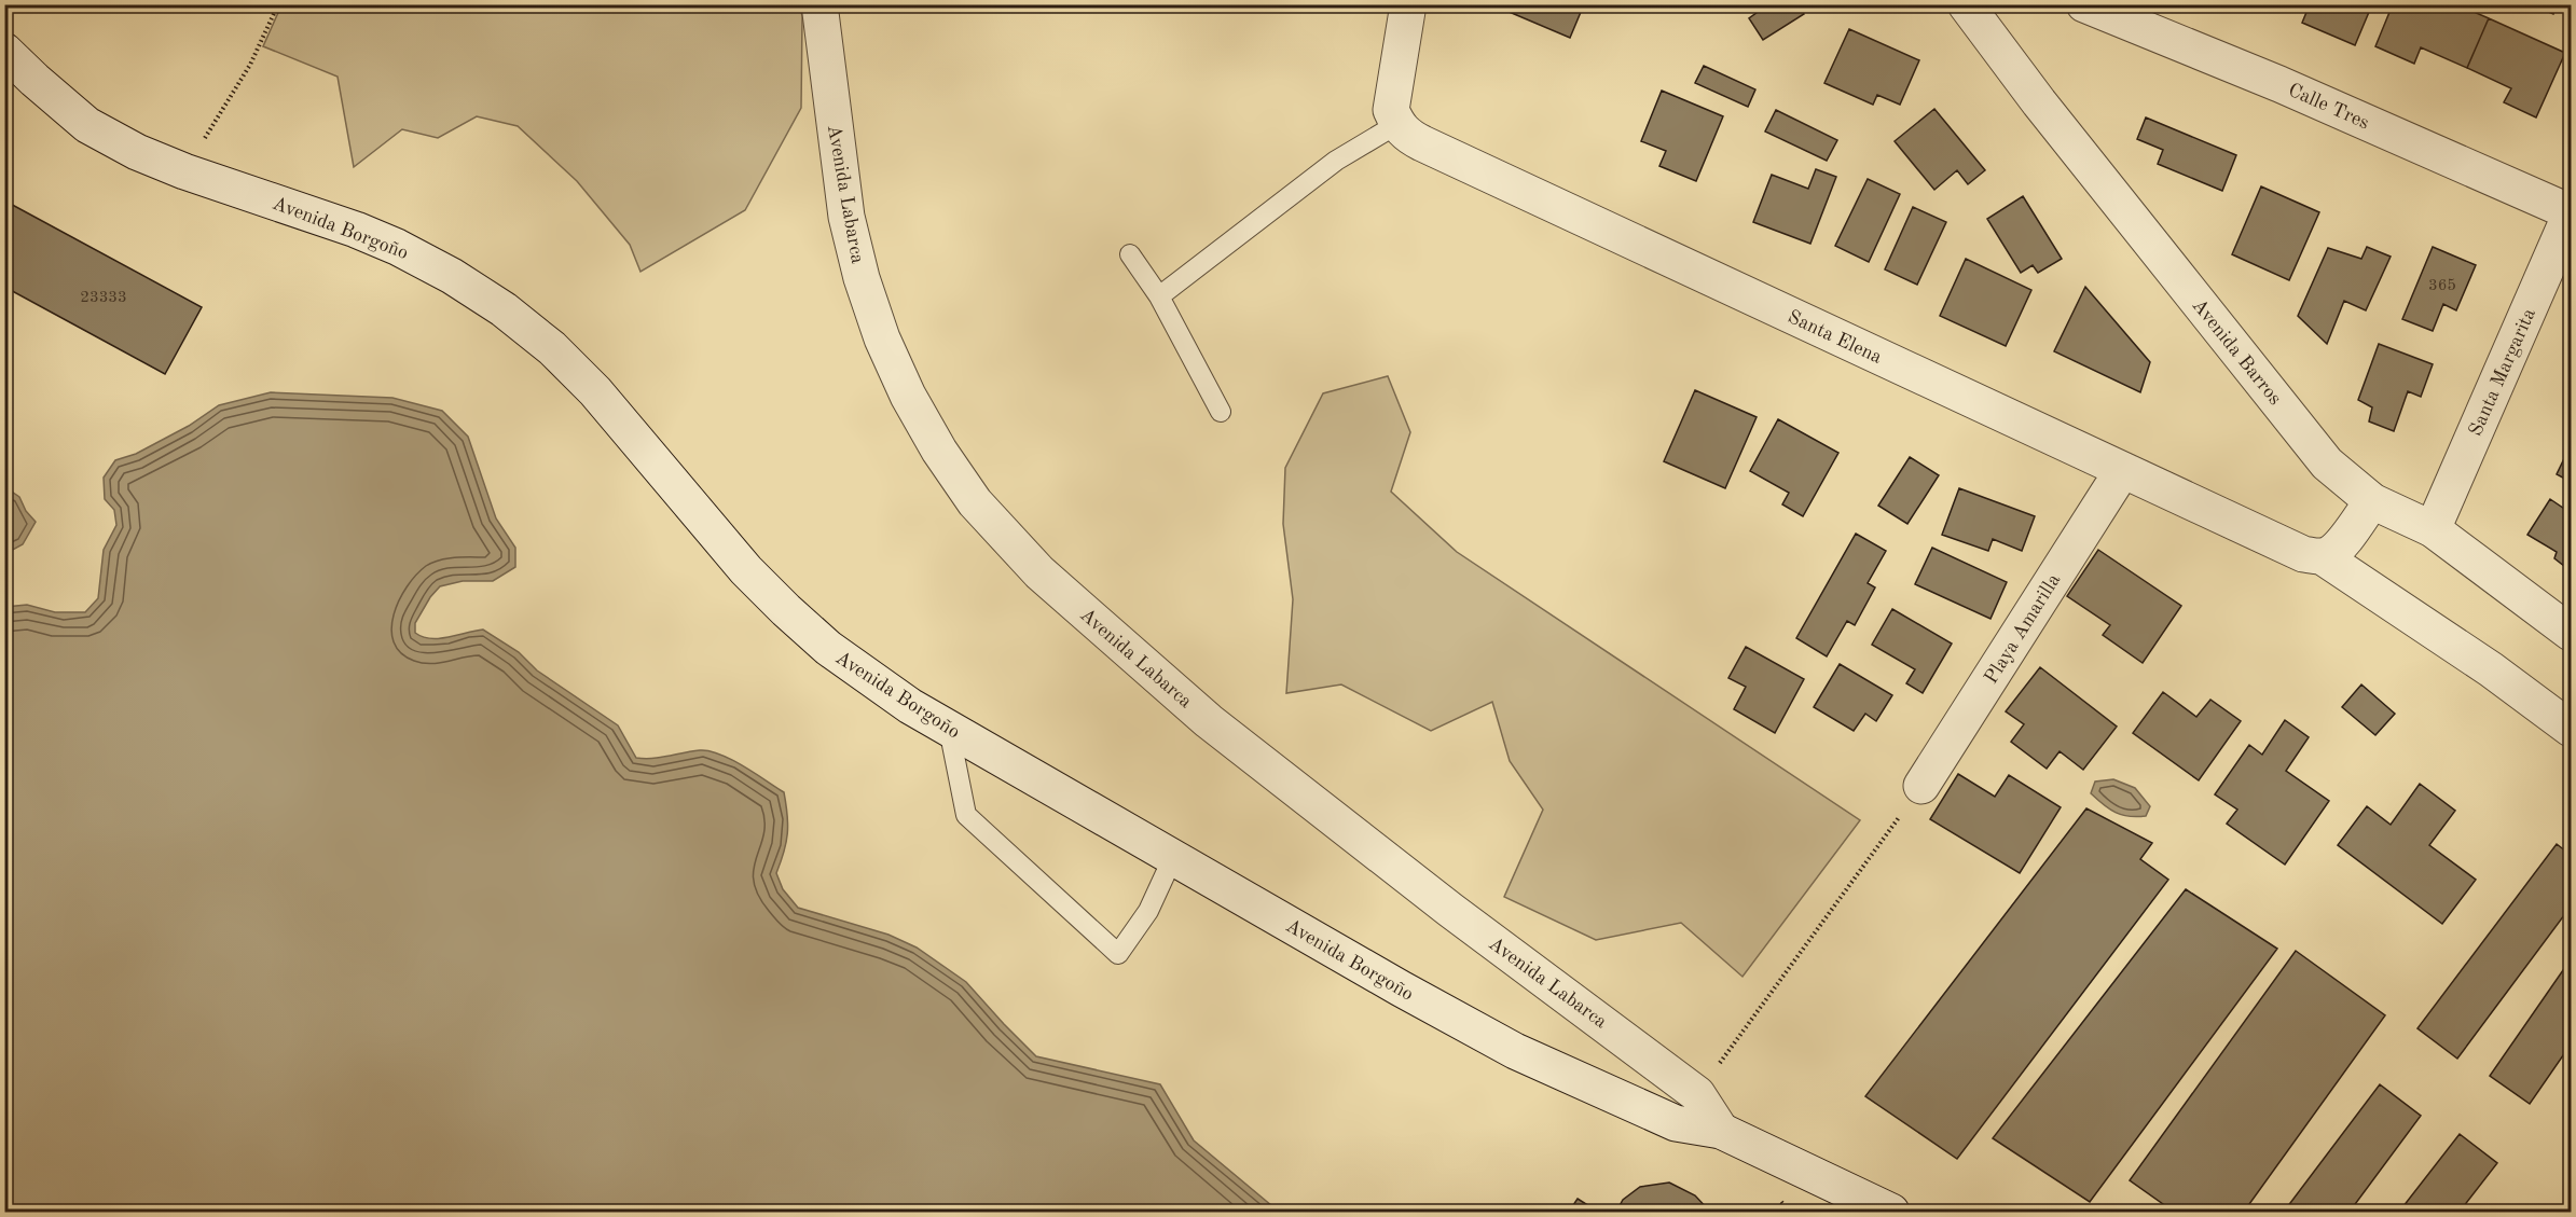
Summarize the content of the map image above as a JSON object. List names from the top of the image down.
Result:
{
  "streets": {
    "street": [
      "Calle Tres",
      "Avenida Labarca",
      "Avenida Borgoño",
      "Santa Elena",
      "Avenida Barros",
      "Santa Margarita",
      "Playa Amarilla"
    ]
  },
  "crossings": [
    ["Calle Tres", "Santa Margarita"],
    ["Avenida Labarca", "Avenida Borgoño"],
    ["Santa Elena", "Playa Amarilla"],
    ["Avenida Barros", "Santa Margarita"]
  ],
  "house_numbers": ["365", "23333"]
}
